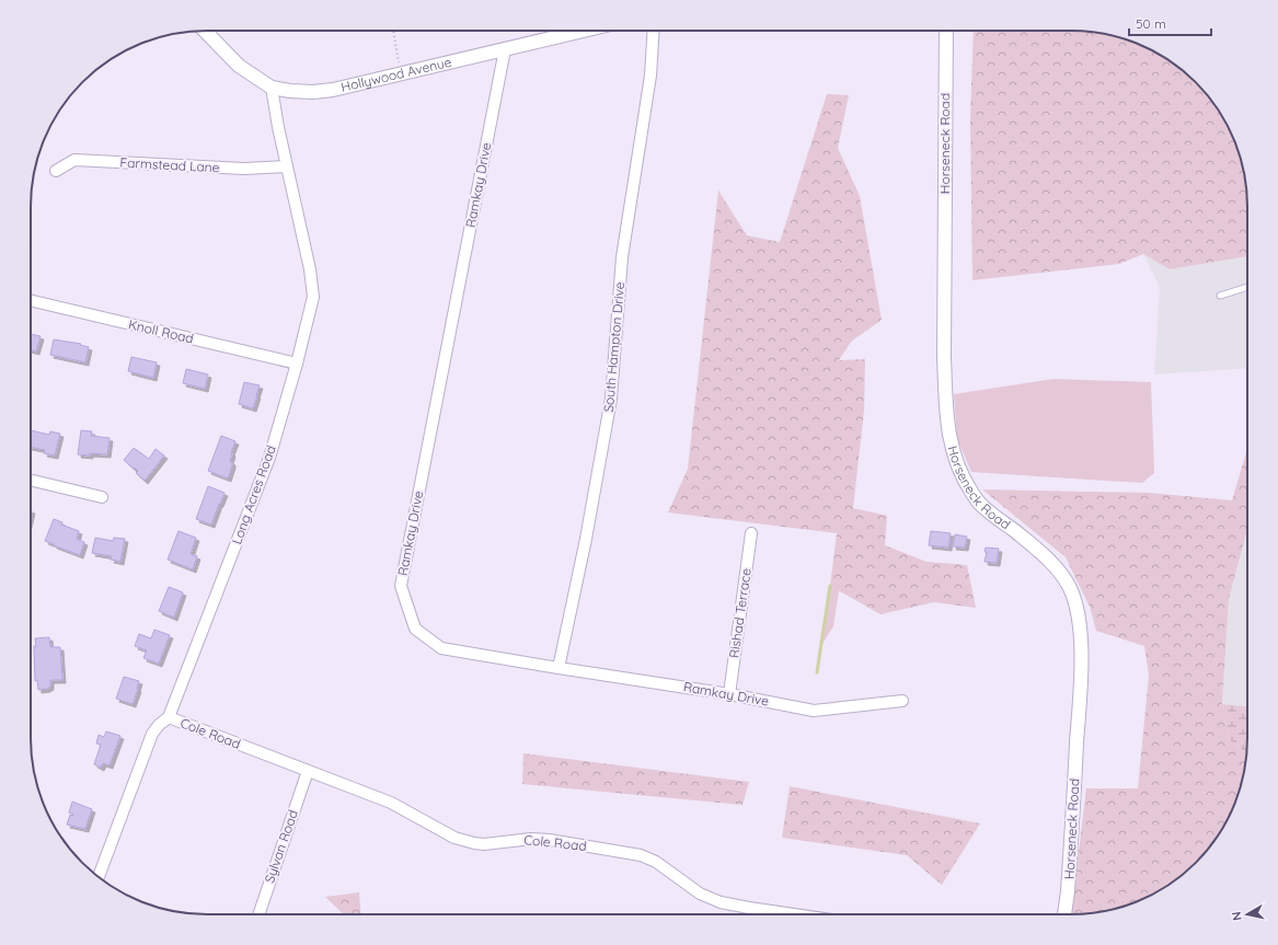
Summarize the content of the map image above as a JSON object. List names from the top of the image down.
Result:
{
  "streets": {
    "street": [
      "Hollywood Avenue",
      "Horseneck Road",
      "Farmstead Lane",
      "Ramkay Drive",
      "Knoll Road",
      "South Hampton Drive",
      "Long Acres Road",
      "Rishad Terrace",
      "Cole Road",
      "Sylvan Road"
    ]
  },
  "crossings": [
    ["Hollywood Avenue", "Ramkay Drive"],
    ["Hollywood Avenue", "Long Acres Road"],
    ["Farmstead Lane", "Long Acres Road"],
    ["Ramkay Drive", "South Hampton Drive"],
    ["Ramkay Drive", "Rishad Terrace"],
    ["Knoll Road", "Long Acres Road"],
    ["Long Acres Road", "Cole Road"],
    ["Cole Road", "Sylvan Road"]
  ],
  "scale_bar": "50 m",
  "north": "left"
}
